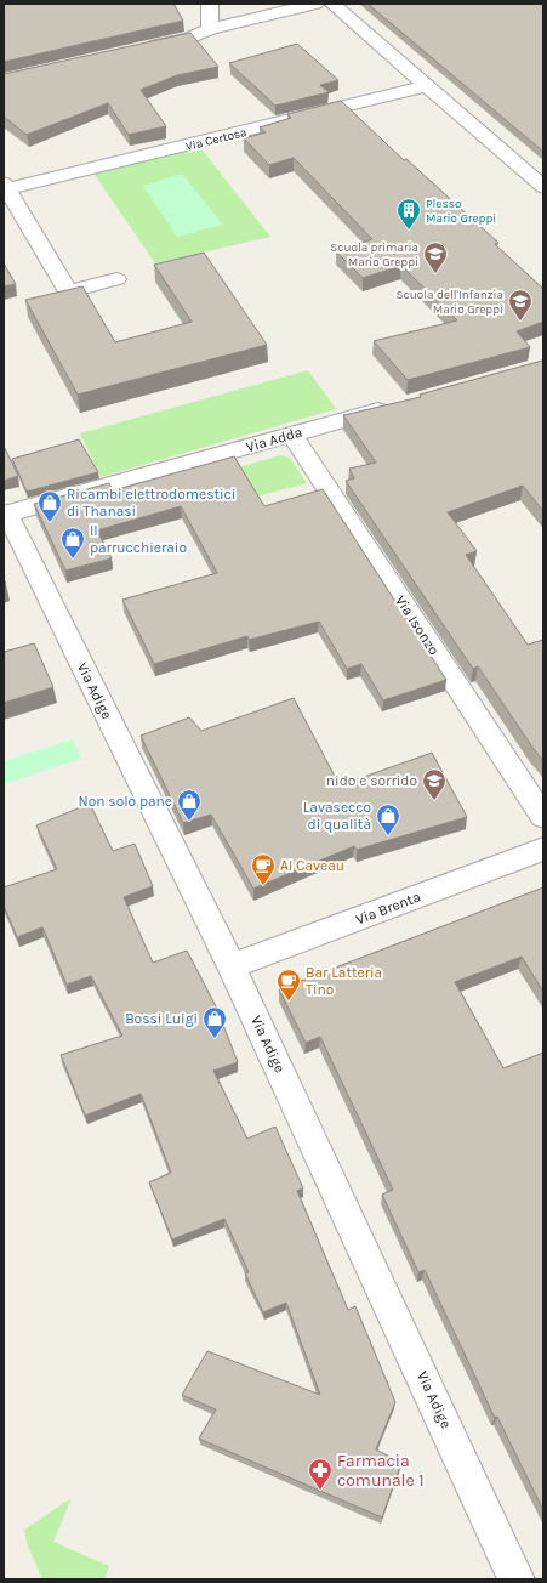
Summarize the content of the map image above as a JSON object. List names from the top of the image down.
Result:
{
  "streets": {
    "street": [
      "Via Certosa",
      "Via Adda",
      "Via Isonzo",
      "Via Adige",
      "Via Brenta"
    ]
  },
  "crossings": [
    ["Via Adda", "Via Isonzo"],
    ["Via Adda", "Via Adige"],
    ["Via Adige", "Via Brenta"]
  ],
  "places": {
    "building": ["Plesso Mario Greppi"],
    "school or university": ["Scuola primaria Mario Greppi", "Scuola dell'Infanzia Mario Greppi", "nido e sorrido"],
    "shop": [
      "Ricambi elettrodomestici di Thanasi",
      "Il parrucchieraio",
      "Non solo pane",
      "Lavasecco di qualità",
      "Bossi Luigi"
    ],
    "cafe": ["Al Caveau", "Bar Latteria Tino"],
    "pharmacy": ["Farmacia comunale 1"]
  }
}
